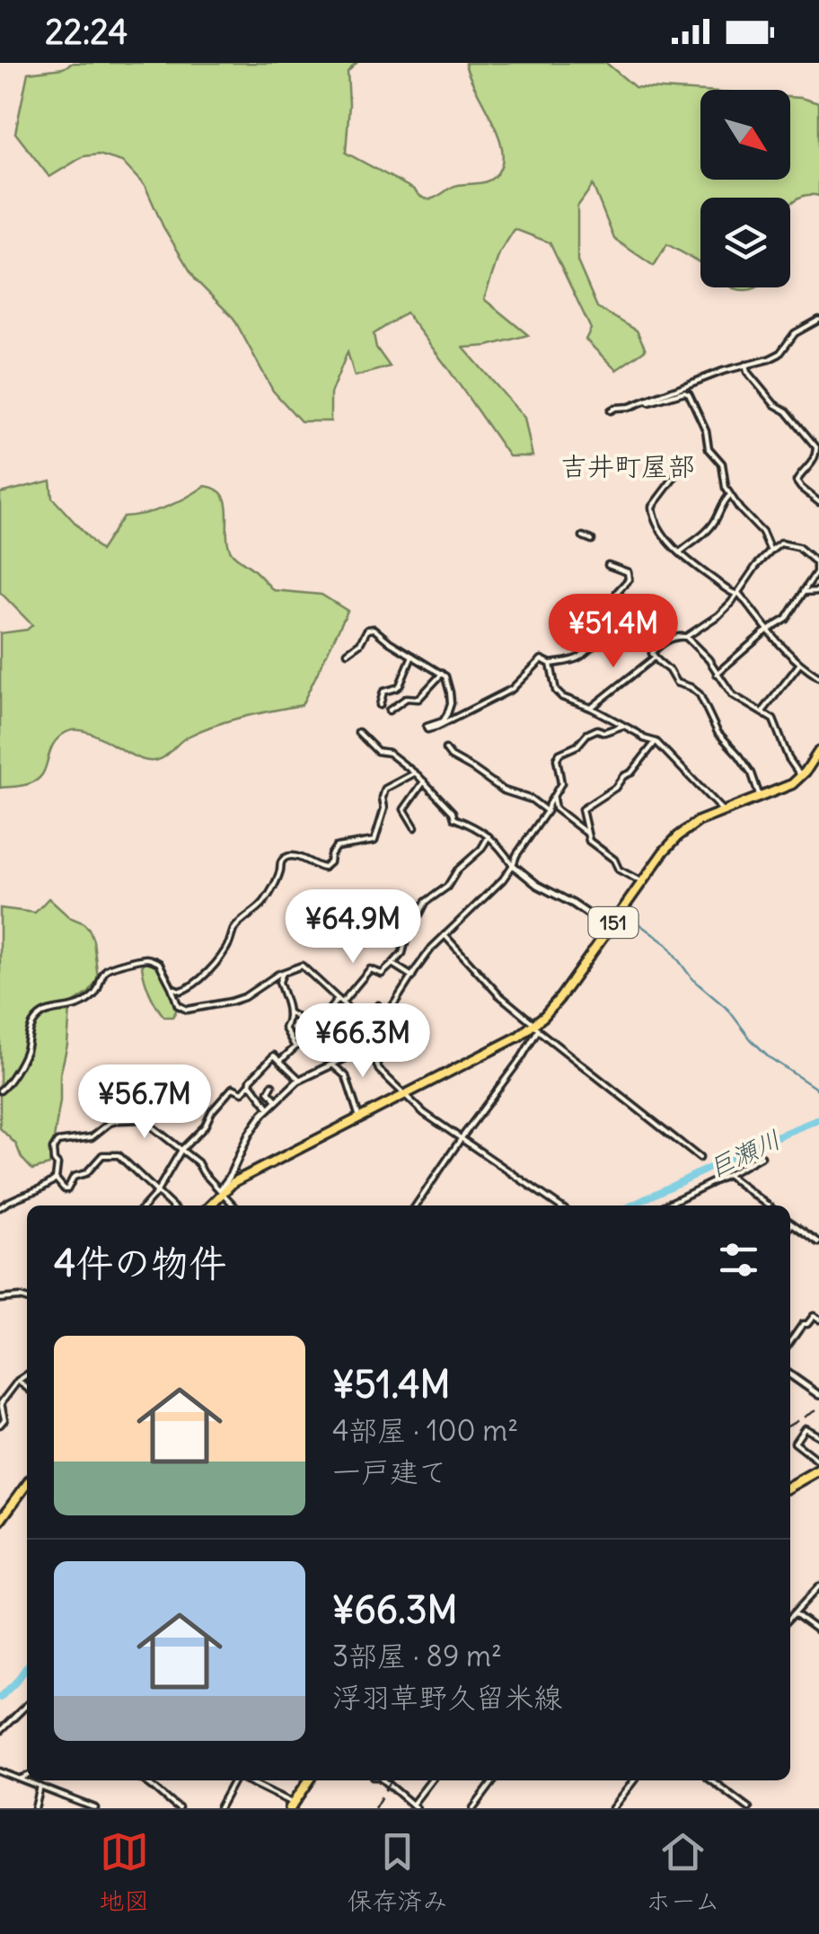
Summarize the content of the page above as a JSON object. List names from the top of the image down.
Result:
{
  "streets": {
    "main road": ["151"]
  },
  "districts": ["吉井町屋部"],
  "water": ["巨瀬川"],
  "north": "bottom right",
  "page": {
    "status": "22:24",
    "price": [
      "¥51.4M",
      "¥64.9M",
      "¥66.3M",
      "¥56.7M"
    ],
    "heading": "4件の物件",
    "list": [
      {
        "name": "¥51.4M",
        "note": "4部屋 · 100 m² · 一戸建て"
      },
      {
        "name": "¥66.3M",
        "note": "3部屋 · 89 m² · 浮羽草野久留米線"
      }
    ],
    "tabs": ["地図", "保存済み", "ホーム"]
  }
}
